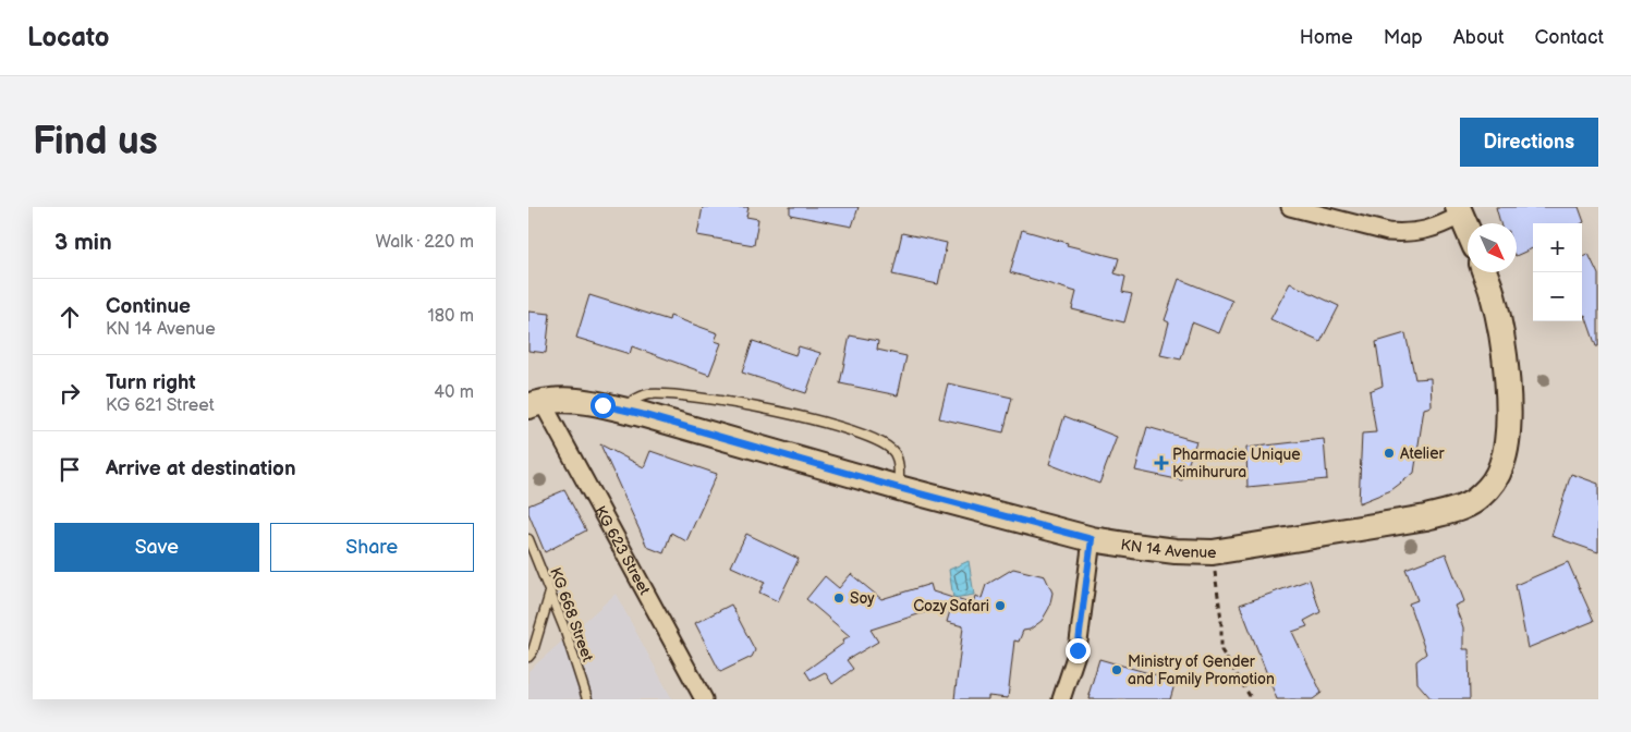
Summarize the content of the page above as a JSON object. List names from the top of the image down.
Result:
{
  "streets": {
    "main road": ["KN 14 Avenue"],
    "street": ["KG 623 Street"],
    "lane": ["KG 668 Street"]
  },
  "crossings": [
    ["KN 14 Avenue", "KG 623 Street"]
  ],
  "places": {
    "other": [
      "Atelier",
      "Soy",
      "Cozy Safari",
      "Ministry of Gender and Family Promotion"
    ],
    "health": ["Pharmacie Unique Kimihurura"]
  },
  "north": "bottom right",
  "page": {
    "header": "Locato",
    "nav": [
      "Home",
      "Map",
      "About",
      "Contact"
    ],
    "buttons": [
      "Directions",
      ["Save", "Share"]
    ],
    "title": "Find us",
    "heading": ["3 min", "Walk · 220 m"],
    "map_buttons": ["+", "−"],
    "list": [
      ["Continue", "KN 14 Avenue", "180 m"],
      ["Turn right", "KG 621 Street", "40 m"],
      "Arrive at destination"
    ]
  }
}
